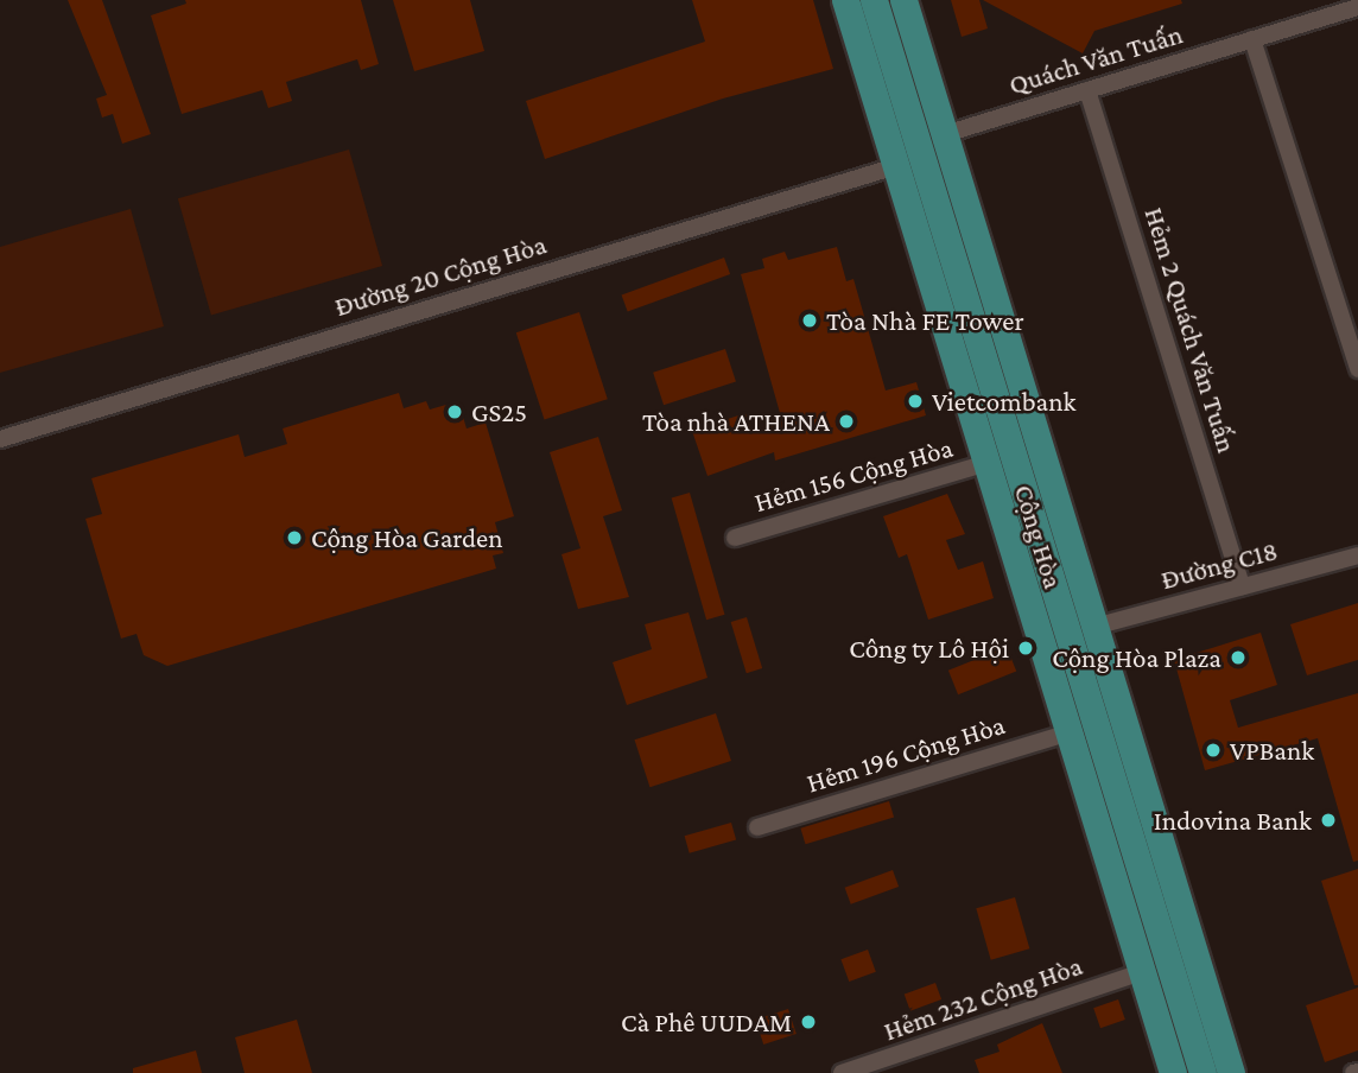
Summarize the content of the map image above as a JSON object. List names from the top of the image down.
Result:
{
  "streets": {
    "main road": ["Cộng Hòa"],
    "street": [
      "Quách Văn Tuấn",
      "Đường 20 Cộng Hòa",
      "Hẻm 2 Quách Văn Tuấn",
      "Hẻm 156 Cộng Hòa",
      "Đường C18",
      "Hẻm 196 Cộng Hòa",
      "Hẻm 232 Cộng Hòa"
    ]
  },
  "crossings": [
    ["Quách Văn Tuấn", "Hẻm 2 Quách Văn Tuấn"],
    ["Quách Văn Tuấn", "Cộng Hòa"],
    ["Đường 20 Cộng Hòa", "Cộng Hòa"],
    ["Hẻm 2 Quách Văn Tuấn", "Đường C18"],
    ["Hẻm 156 Cộng Hòa", "Cộng Hòa"],
    ["Cộng Hòa", "Đường C18"],
    ["Cộng Hòa", "Hẻm 196 Cộng Hòa"],
    ["Cộng Hòa", "Hẻm 232 Cộng Hòa"]
  ],
  "places": [
    "Tòa Nhà FE Tower",
    "Vietcombank",
    "GS25",
    "Tòa nhà ATHENA",
    "Cộng Hòa Garden",
    "Công ty Lô Hội",
    "Cộng Hòa Plaza",
    "VPBank",
    "Indovina Bank",
    "Cà Phê UUDAM"
  ]
}
